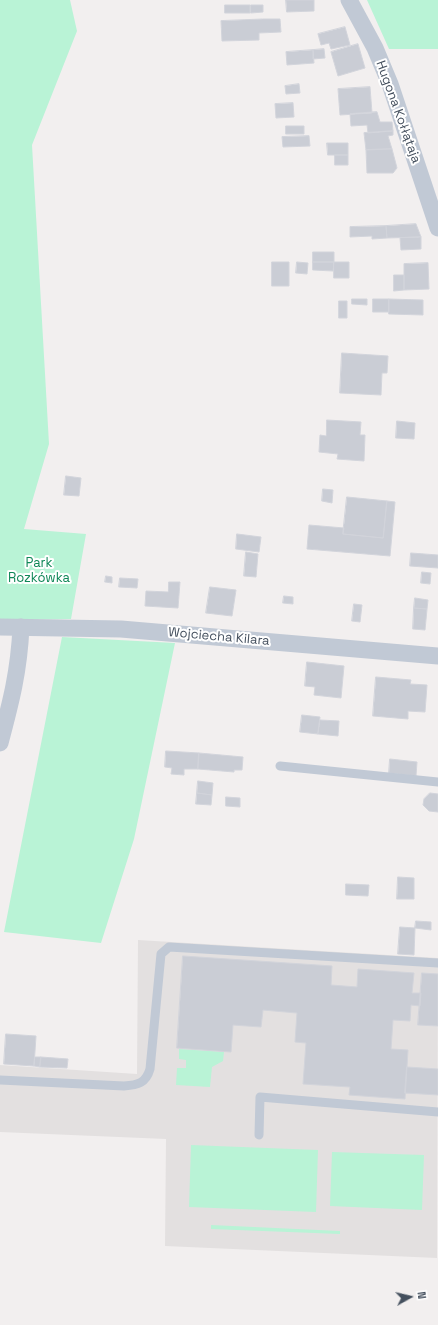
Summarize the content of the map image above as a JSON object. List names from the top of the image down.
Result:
{
  "streets": {
    "street": ["Hugona Kołłątaja", "Wojciecha Kilara"]
  },
  "parks": ["Park Rozkówka"],
  "north": "right"
}
